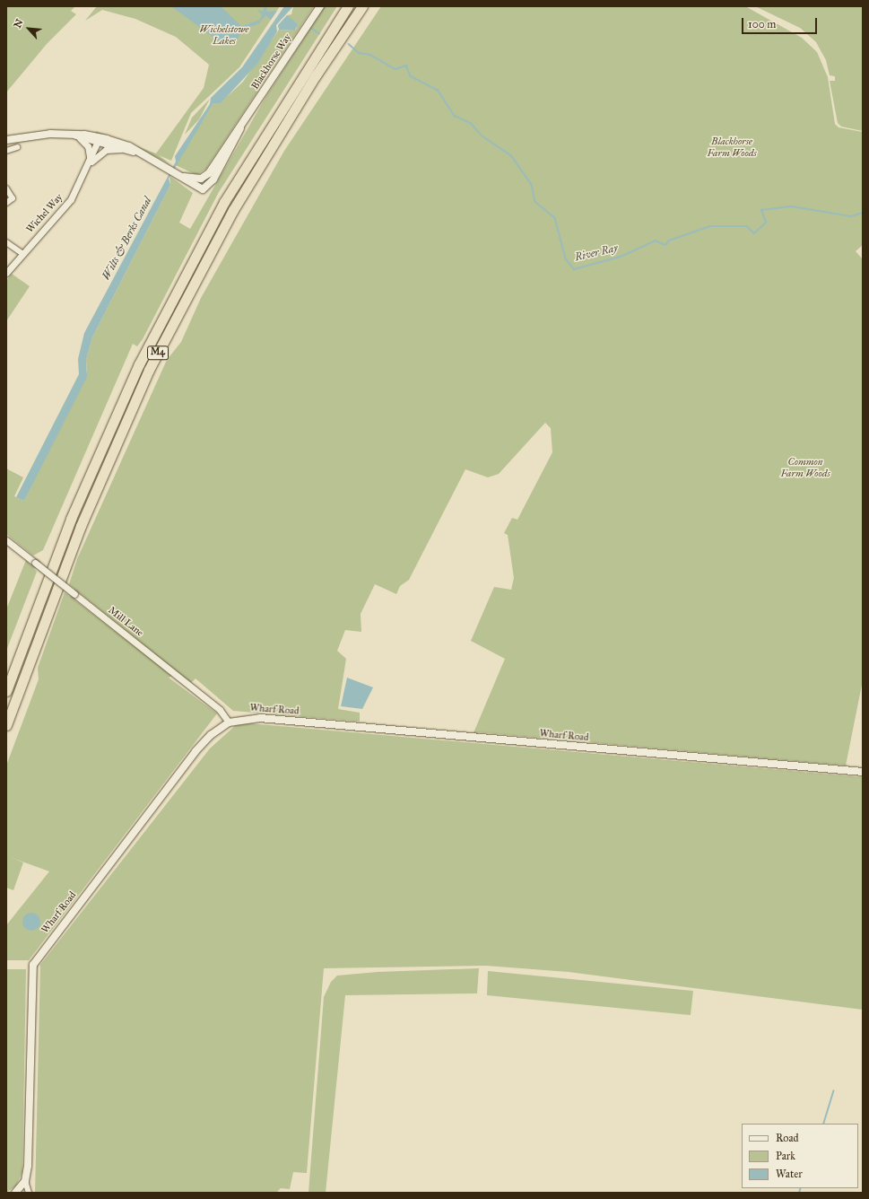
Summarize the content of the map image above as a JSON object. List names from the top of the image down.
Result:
{
  "streets": {
    "highway": ["M4"],
    "main road": ["Blackhorse Way", "Wharf Road"],
    "street": ["Wichel Way", "Mill Lane"]
  },
  "crossings": [
    ["Mill Lane", "Wharf Road"]
  ],
  "water": ["Wilts & Berks Canal", "River Ray"],
  "parks": ["Wichelstowe Lakes", "Blackhorse Farm Woods", "Common Farm Woods"],
  "legend": ["Road", "Park", "Water"],
  "scale_bar": "100 m",
  "north": "top left"
}
